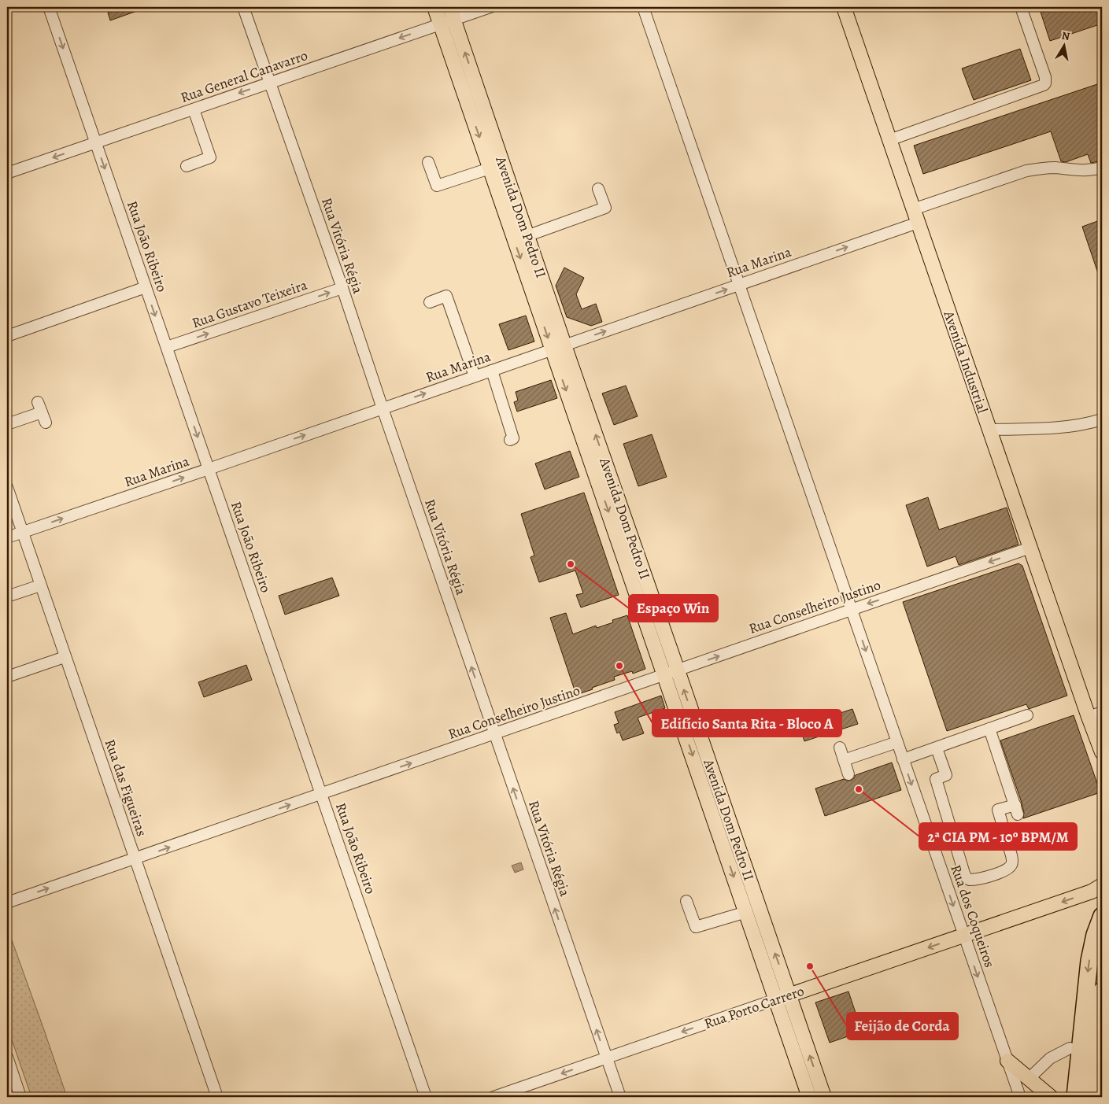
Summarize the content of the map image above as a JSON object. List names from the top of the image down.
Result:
{
  "streets": {
    "main road": ["Avenida Dom Pedro II", "Avenida Industrial", "Rua Porto Carrero"],
    "street": [
      "Rua General Canavarro",
      "Rua Vitória Régia",
      "Rua João Ribeiro",
      "Rua Marina",
      "Rua Gustavo Teixeira",
      "Rua Conselheiro Justino",
      "Rua das Figueiras",
      "Rua dos Coqueiros"
    ]
  },
  "crossings": [
    ["Rua General Canavarro", "Avenida Dom Pedro II"],
    ["Rua General Canavarro", "Rua Vitória Régia"],
    ["Rua General Canavarro", "Rua João Ribeiro"],
    ["Avenida Dom Pedro II", "Rua Marina"],
    ["Avenida Dom Pedro II", "Rua Conselheiro Justino"],
    ["Avenida Dom Pedro II", "Rua Porto Carrero"],
    ["Rua Vitória Régia", "Rua Marina"],
    ["Rua Vitória Régia", "Rua Gustavo Teixeira"],
    ["Rua Vitória Régia", "Rua Conselheiro Justino"],
    ["Rua Vitória Régia", "Rua Porto Carrero"],
    ["Rua João Ribeiro", "Rua Marina"],
    ["Rua João Ribeiro", "Rua Gustavo Teixeira"],
    ["Rua João Ribeiro", "Rua Conselheiro Justino"],
    ["Rua Marina", "Avenida Industrial"],
    ["Rua Marina", "Rua das Figueiras"],
    ["Rua Marina", "Rua dos Coqueiros"],
    ["Avenida Industrial", "Rua Conselheiro Justino"],
    ["Rua Conselheiro Justino", "Rua das Figueiras"],
    ["Rua Conselheiro Justino", "Rua dos Coqueiros"],
    ["Rua dos Coqueiros", "Rua Porto Carrero"]
  ],
  "one_way": [
    "Rua General Canavarro",
    "Rua Vitória Régia",
    "Rua João Ribeiro",
    "Rua Marina",
    "Rua Gustavo Teixeira",
    "Rua dos Coqueiros",
    "Rua Porto Carrero"
  ],
  "places": [
    "Espaço Win",
    "Edifício Santa Rita - Bloco A",
    "2ª CIA PM - 10º BPM/M",
    "Feijão de Corda"
  ],
  "north": "top"
}
